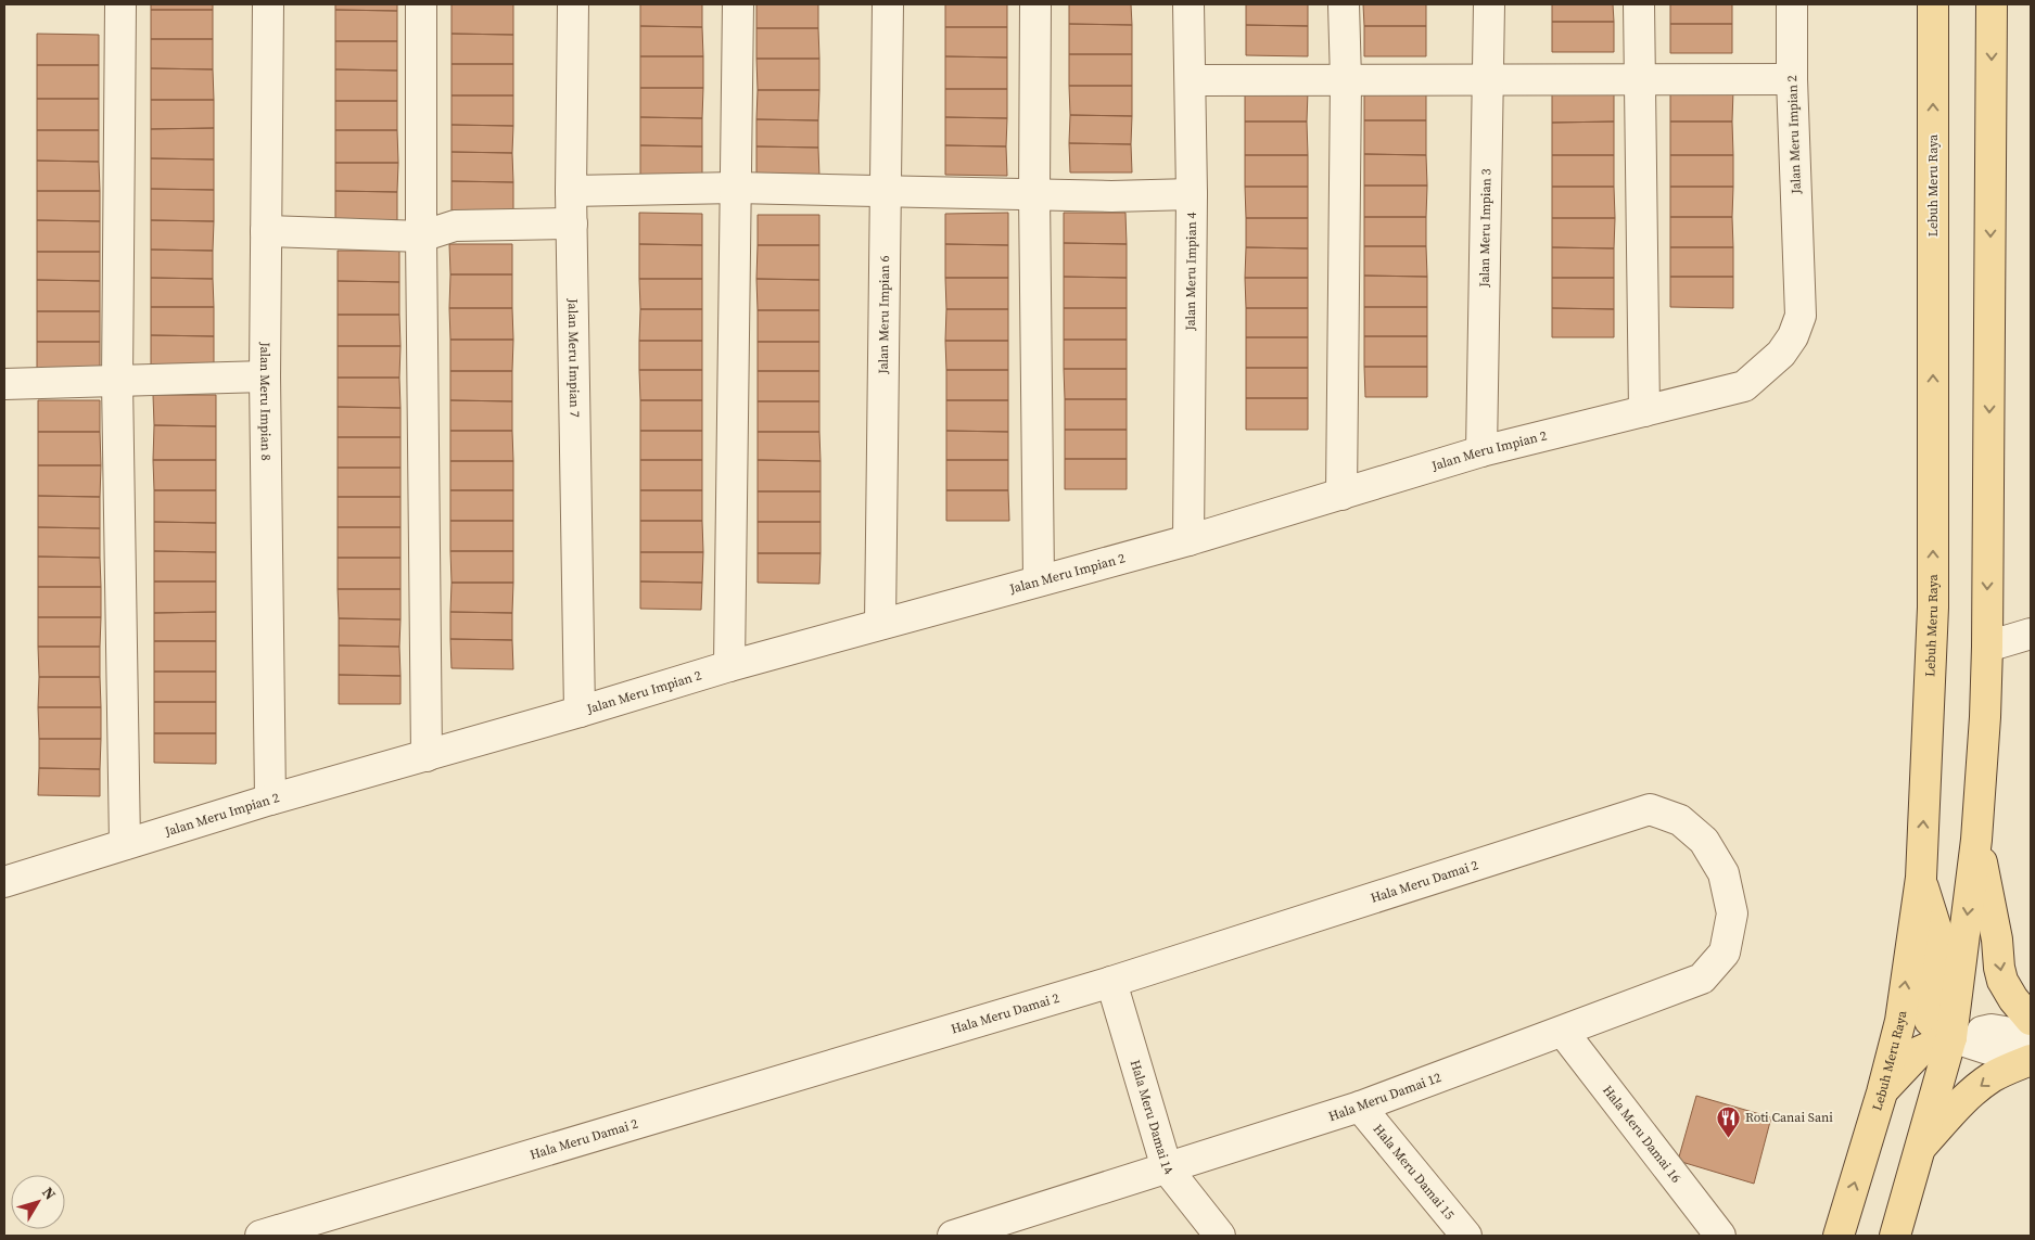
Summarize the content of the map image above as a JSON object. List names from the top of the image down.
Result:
{
  "streets": {
    "main road": ["Lebuh Meru Raya"],
    "street": [
      "Jalan Meru Impian 2",
      "Jalan Meru Impian 3",
      "Jalan Meru Impian 4",
      "Jalan Meru Impian 6",
      "Jalan Meru Impian 7",
      "Jalan Meru Impian 8",
      "Hala Meru Damai 2",
      "Hala Meru Damai 12",
      "Hala Meru Damai 14",
      "Hala Meru Damai 16",
      "Hala Meru Damai 15"
    ]
  },
  "crossings": [
    ["Jalan Meru Impian 2", "Jalan Meru Impian 3"],
    ["Jalan Meru Impian 2", "Jalan Meru Impian 4"],
    ["Jalan Meru Impian 2", "Jalan Meru Impian 6"],
    ["Jalan Meru Impian 2", "Jalan Meru Impian 7"],
    ["Jalan Meru Impian 2", "Jalan Meru Impian 8"],
    ["Hala Meru Damai 2", "Hala Meru Damai 12"],
    ["Hala Meru Damai 2", "Hala Meru Damai 14"],
    ["Hala Meru Damai 12", "Hala Meru Damai 14"],
    ["Hala Meru Damai 12", "Hala Meru Damai 16"],
    ["Hala Meru Damai 12", "Hala Meru Damai 15"]
  ],
  "places": {
    "restaurant": ["Roti Canai Sani"]
  },
  "north": "top right"
}
